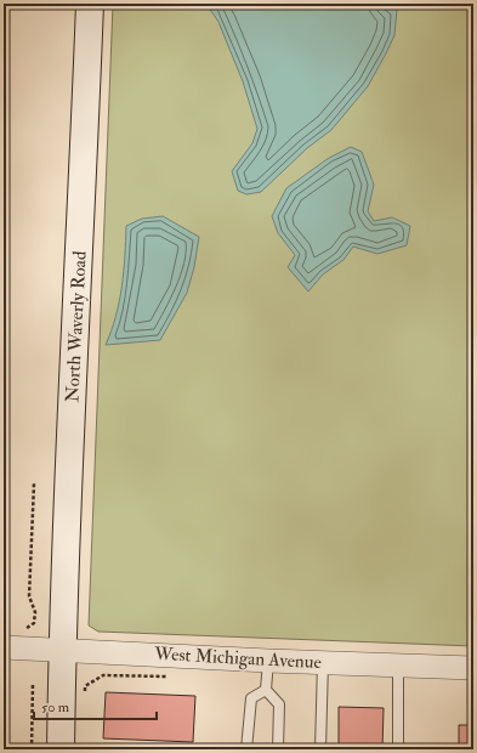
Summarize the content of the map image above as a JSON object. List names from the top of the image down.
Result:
{
  "streets": {
    "main road": ["North Waverly Road"],
    "street": ["West Michigan Avenue"]
  },
  "crossings": [
    ["North Waverly Road", "West Michigan Avenue"]
  ],
  "scale_bar": "50 m"
}
